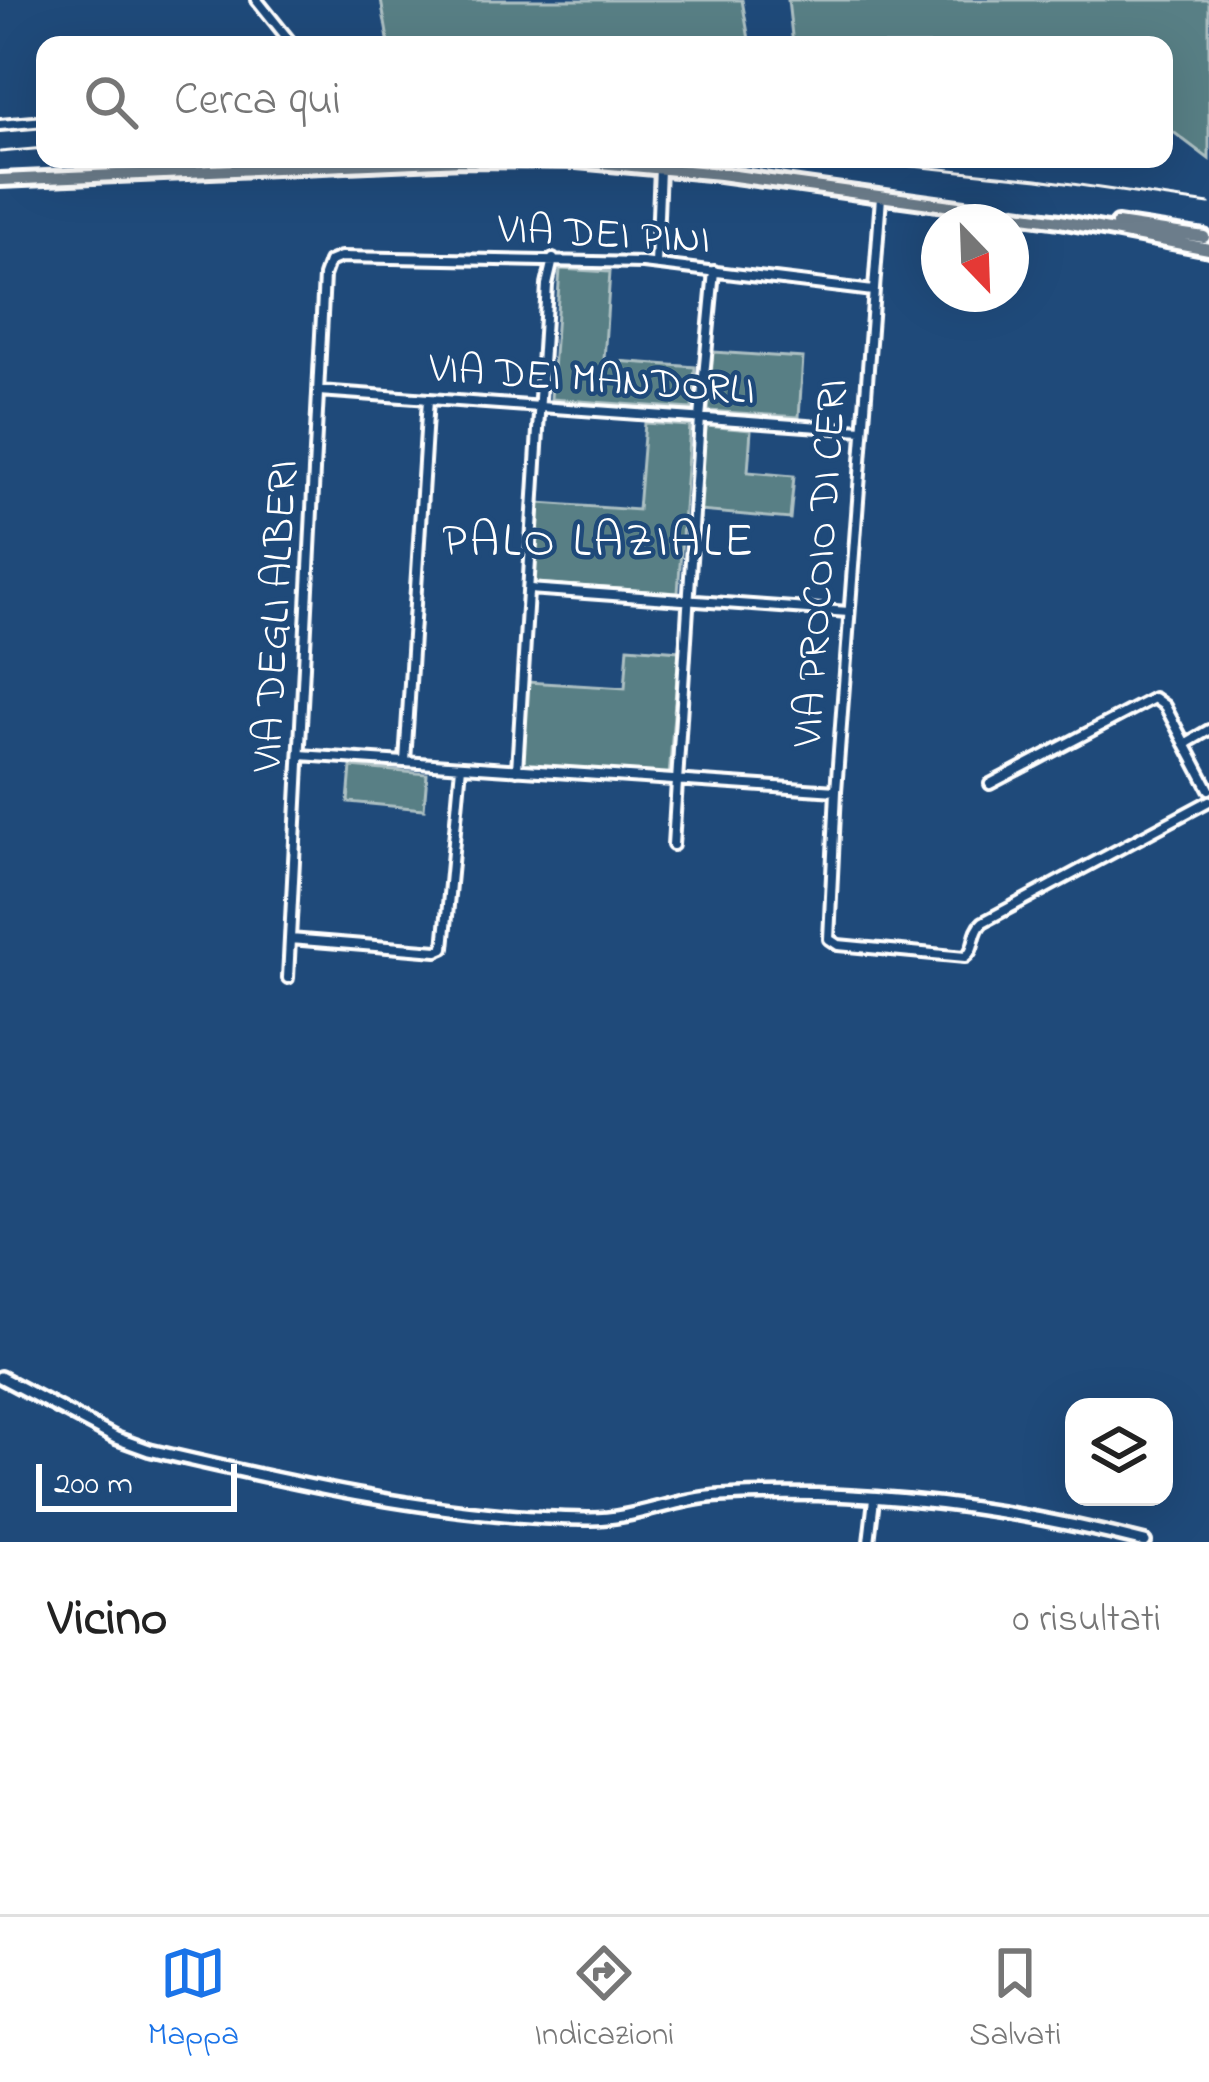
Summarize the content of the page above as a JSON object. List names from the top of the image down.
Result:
{
  "streets": {
    "street": [
      "VIA DEI PINI",
      "VIA DEI MANDORLI",
      "VIA PROCOIO DI CERI",
      "VIA DEGLI ALBERI"
    ]
  },
  "crossings": [
    ["VIA DEI PINI", "VIA PROCOIO DI CERI"],
    ["VIA DEI PINI", "VIA DEGLI ALBERI"],
    ["VIA DEI MANDORLI", "VIA PROCOIO DI CERI"],
    ["VIA DEI MANDORLI", "VIA DEGLI ALBERI"]
  ],
  "districts": ["PALO LAZIALE"],
  "scale_bar": "200 m",
  "north": "bottom right",
  "page": {
    "search": "Cerca qui",
    "scale": "200 m",
    "heading": ["Vicino", "0 risultati"],
    "nav": ["Mappa", "Indicazioni", "Salvati"]
  }
}
